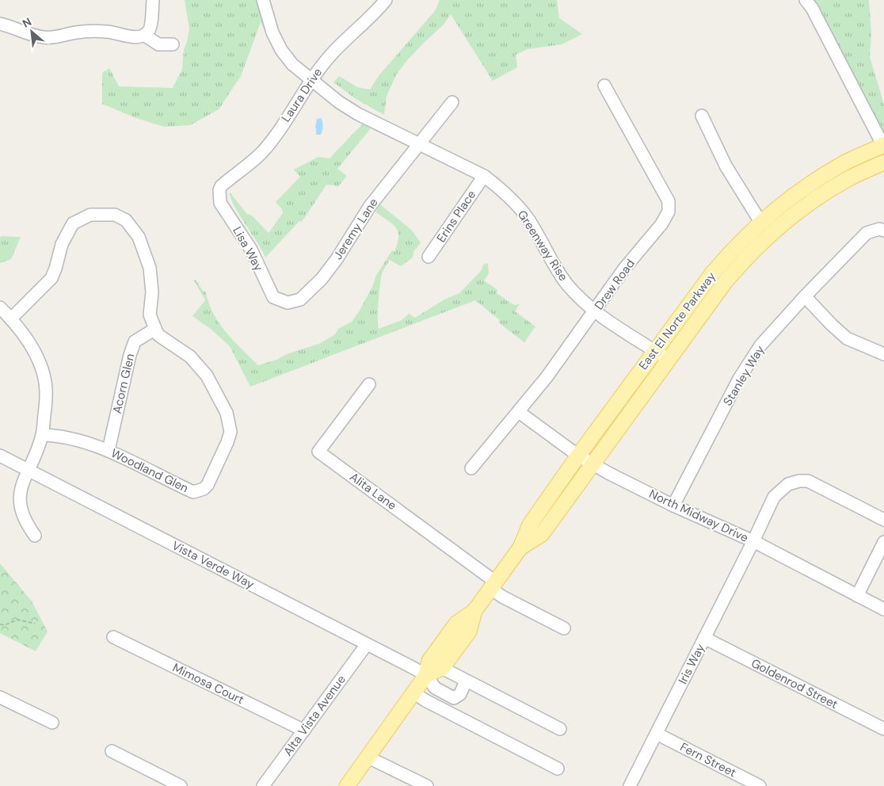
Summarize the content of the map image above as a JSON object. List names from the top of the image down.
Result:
{
  "streets": {
    "main road": ["East El Norte Parkway"],
    "street": [
      "Laura Drive",
      "Erins Place",
      "Jeremy Lane",
      "Greenway Rise",
      "Lisa Way",
      "Drew Road",
      "Stanley Way",
      "Acorn Glen",
      "Woodland Glen",
      "Alita Lane",
      "North Midway Drive",
      "Vista Verde Way",
      "Iris Way",
      "Mimosa Court",
      "Goldenrod Street",
      "Alta Vista Avenue",
      "Fern Street"
    ]
  },
  "crossings": [
    ["Laura Drive", "Greenway Rise"],
    ["Laura Drive", "Lisa Way"],
    ["Erins Place", "Greenway Rise"],
    ["Jeremy Lane", "Greenway Rise"],
    ["Jeremy Lane", "Lisa Way"],
    ["Greenway Rise", "Drew Road"],
    ["Greenway Rise", "East El Norte Parkway"],
    ["Drew Road", "North Midway Drive"],
    ["East El Norte Parkway", "Alita Lane"],
    ["East El Norte Parkway", "North Midway Drive"],
    ["East El Norte Parkway", "Vista Verde Way"],
    ["Stanley Way", "North Midway Drive"],
    ["Acorn Glen", "Woodland Glen"],
    ["North Midway Drive", "Iris Way"],
    ["Vista Verde Way", "Alta Vista Avenue"],
    ["Iris Way", "Goldenrod Street"],
    ["Iris Way", "Fern Street"],
    ["Mimosa Court", "Alta Vista Avenue"]
  ],
  "north": "top left"
}
